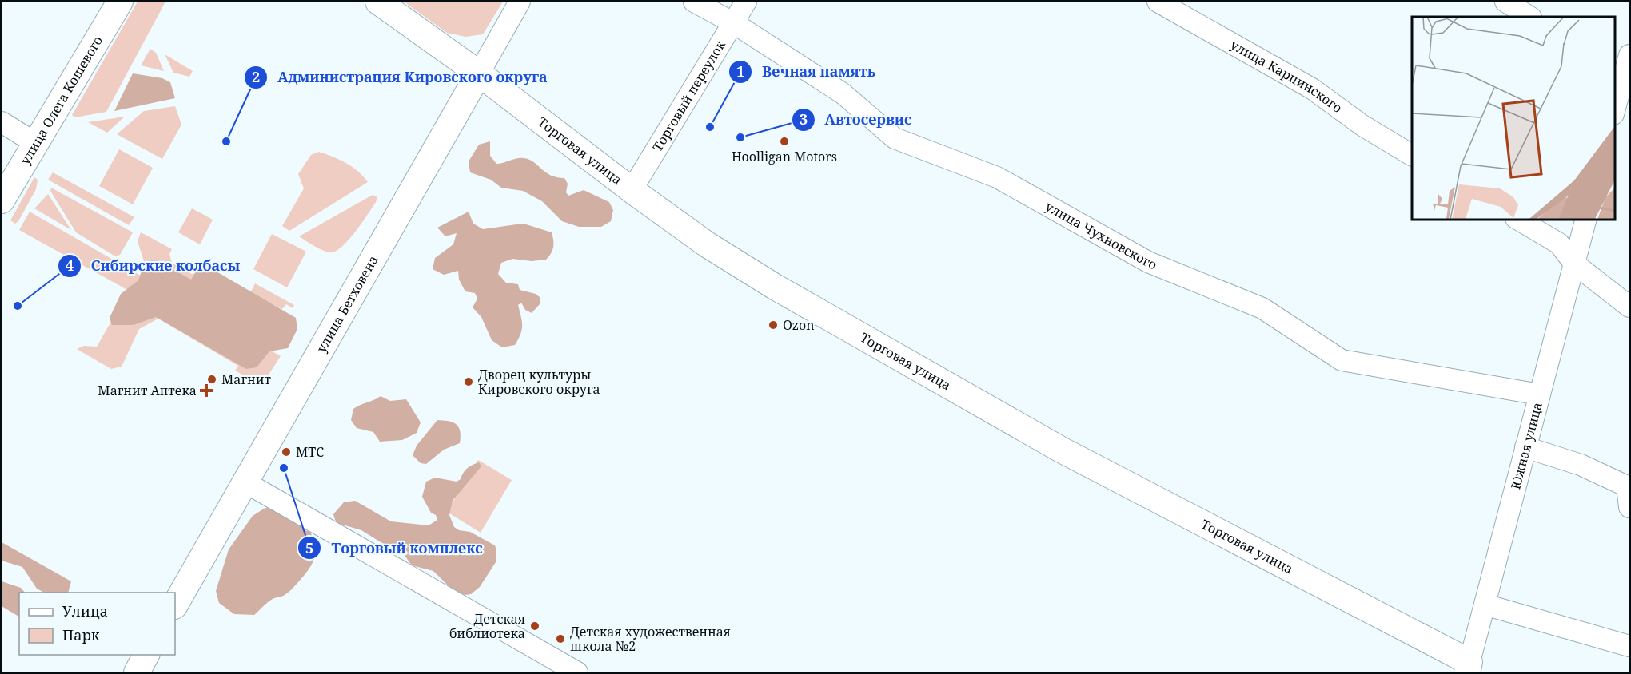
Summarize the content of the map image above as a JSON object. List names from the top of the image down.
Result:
{
  "streets": {
    "main road": ["улица Олега Кошевого", "Торговая улица", "улица Бетховена"],
    "street": [
      "улица Карпинского",
      "Торговый переулок",
      "улица Чухновского",
      "Южная улица"
    ]
  },
  "crossings": [
    ["Торговый переулок", "Торговая улица"],
    ["Торговый переулок", "улица Чухновского"],
    ["Торговая улица", "улица Бетховена"],
    ["Торговая улица", "Южная улица"],
    ["улица Чухновского", "Южная улица"]
  ],
  "places": {
    "other": [
      "Вечная память",
      "Автосервис",
      "Администрация Кировского округа",
      "Hoolligan Motors",
      "Сибирские колбасы",
      "Ozon",
      "Магнит",
      "Дворец культуры Кировского округа",
      "МТС",
      "Торговый комплекс",
      "Детская библиотека",
      "Детская художественная школа №2"
    ],
    "health": ["Магнит Аптека"]
  },
  "legend": ["Улица", "Парк"]
}
